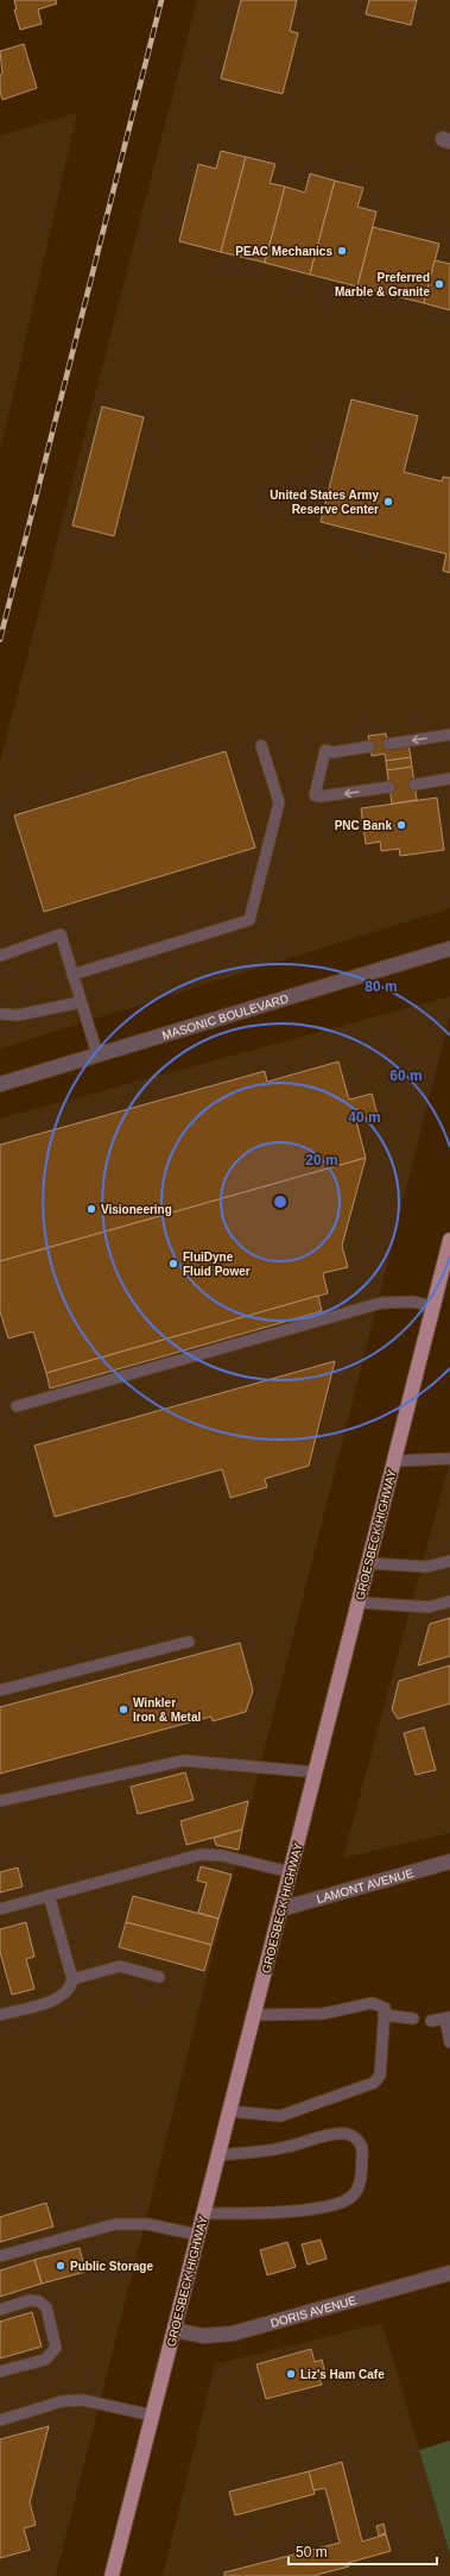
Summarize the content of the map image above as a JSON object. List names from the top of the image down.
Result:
{
  "streets": {
    "main road": ["GROESBECK HIGHWAY"],
    "street": ["MASONIC BOULEVARD", "LAMONT AVENUE", "DORIS AVENUE"]
  },
  "crossings": [
    ["GROESBECK HIGHWAY", "LAMONT AVENUE"],
    ["GROESBECK HIGHWAY", "DORIS AVENUE"]
  ],
  "places": [
    "PEAC Mechanics",
    "Preferred Marble & Granite",
    "United States Army Reserve Center",
    "PNC Bank",
    "Visioneering",
    "FluiDyne Fluid Power",
    "Winkler Iron & Metal",
    "Public Storage",
    "Liz's Ham Cafe"
  ],
  "scale_bar": "50 m",
  "rings": [
    "80 m",
    "60 m",
    "40 m",
    "20 m"
  ]
}
